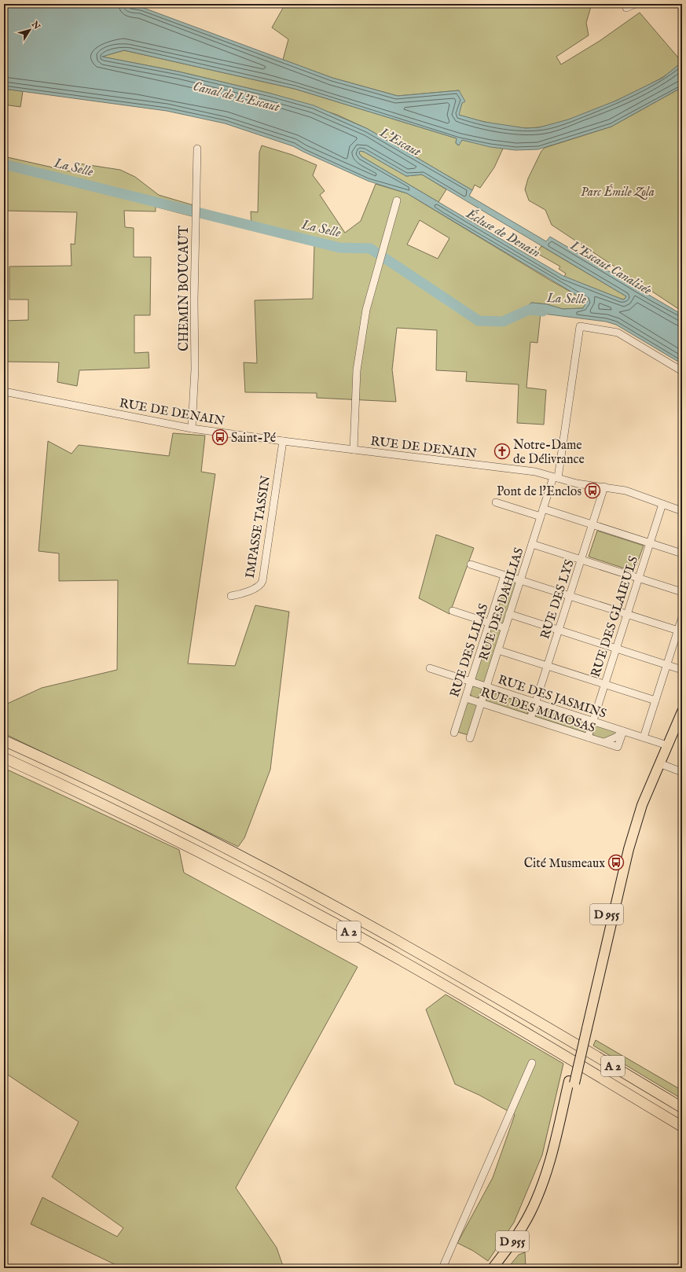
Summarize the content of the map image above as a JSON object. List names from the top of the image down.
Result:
{
  "streets": {
    "highway": ["A 2"],
    "main road": ["D 955"],
    "street": [
      "CHEMIN BOUCAUT",
      "RUE DE DENAIN",
      "IMPASSE TASSIN",
      "RUE DES LYS",
      "RUE DES DAHLIAS",
      "RUE DES GLAIEULS",
      "RUE DES LILAS",
      "RUE DES JASMINS",
      "RUE DES MIMOSAS"
    ]
  },
  "crossings": [
    ["CHEMIN BOUCAUT", "RUE DE DENAIN"],
    ["RUE DE DENAIN", "IMPASSE TASSIN"],
    ["RUE DE DENAIN", "RUE DES LYS"],
    ["RUE DE DENAIN", "RUE DES DAHLIAS"],
    ["RUE DE DENAIN", "RUE DES GLAIEULS"],
    ["RUE DES LYS", "RUE DES JASMINS"],
    ["RUE DES LYS", "RUE DES MIMOSAS"],
    ["RUE DES DAHLIAS", "RUE DES JASMINS"],
    ["RUE DES DAHLIAS", "RUE DES MIMOSAS"],
    ["RUE DES GLAIEULS", "RUE DES JASMINS"],
    ["RUE DES GLAIEULS", "RUE DES MIMOSAS"],
    ["RUE DES LILAS", "RUE DES JASMINS"],
    ["RUE DES LILAS", "RUE DES MIMOSAS"],
    ["RUE DES JASMINS", "RUE DES MIMOSAS"],
    ["RUE DES JASMINS", "D 955"]
  ],
  "water": [
    "Canal de L'Escaut",
    "L'Escaut",
    "La Selle",
    "Écluse de Denain",
    "L'Escaut Canalisée"
  ],
  "parks": ["Parc Émile Zola"],
  "places": {
    "bus stop": ["Saint-Pé", "Pont de l'Enclos", "Cité Musmeaux"],
    "church": ["Notre-Dame de Délivrance"]
  },
  "north": "top right"
}
